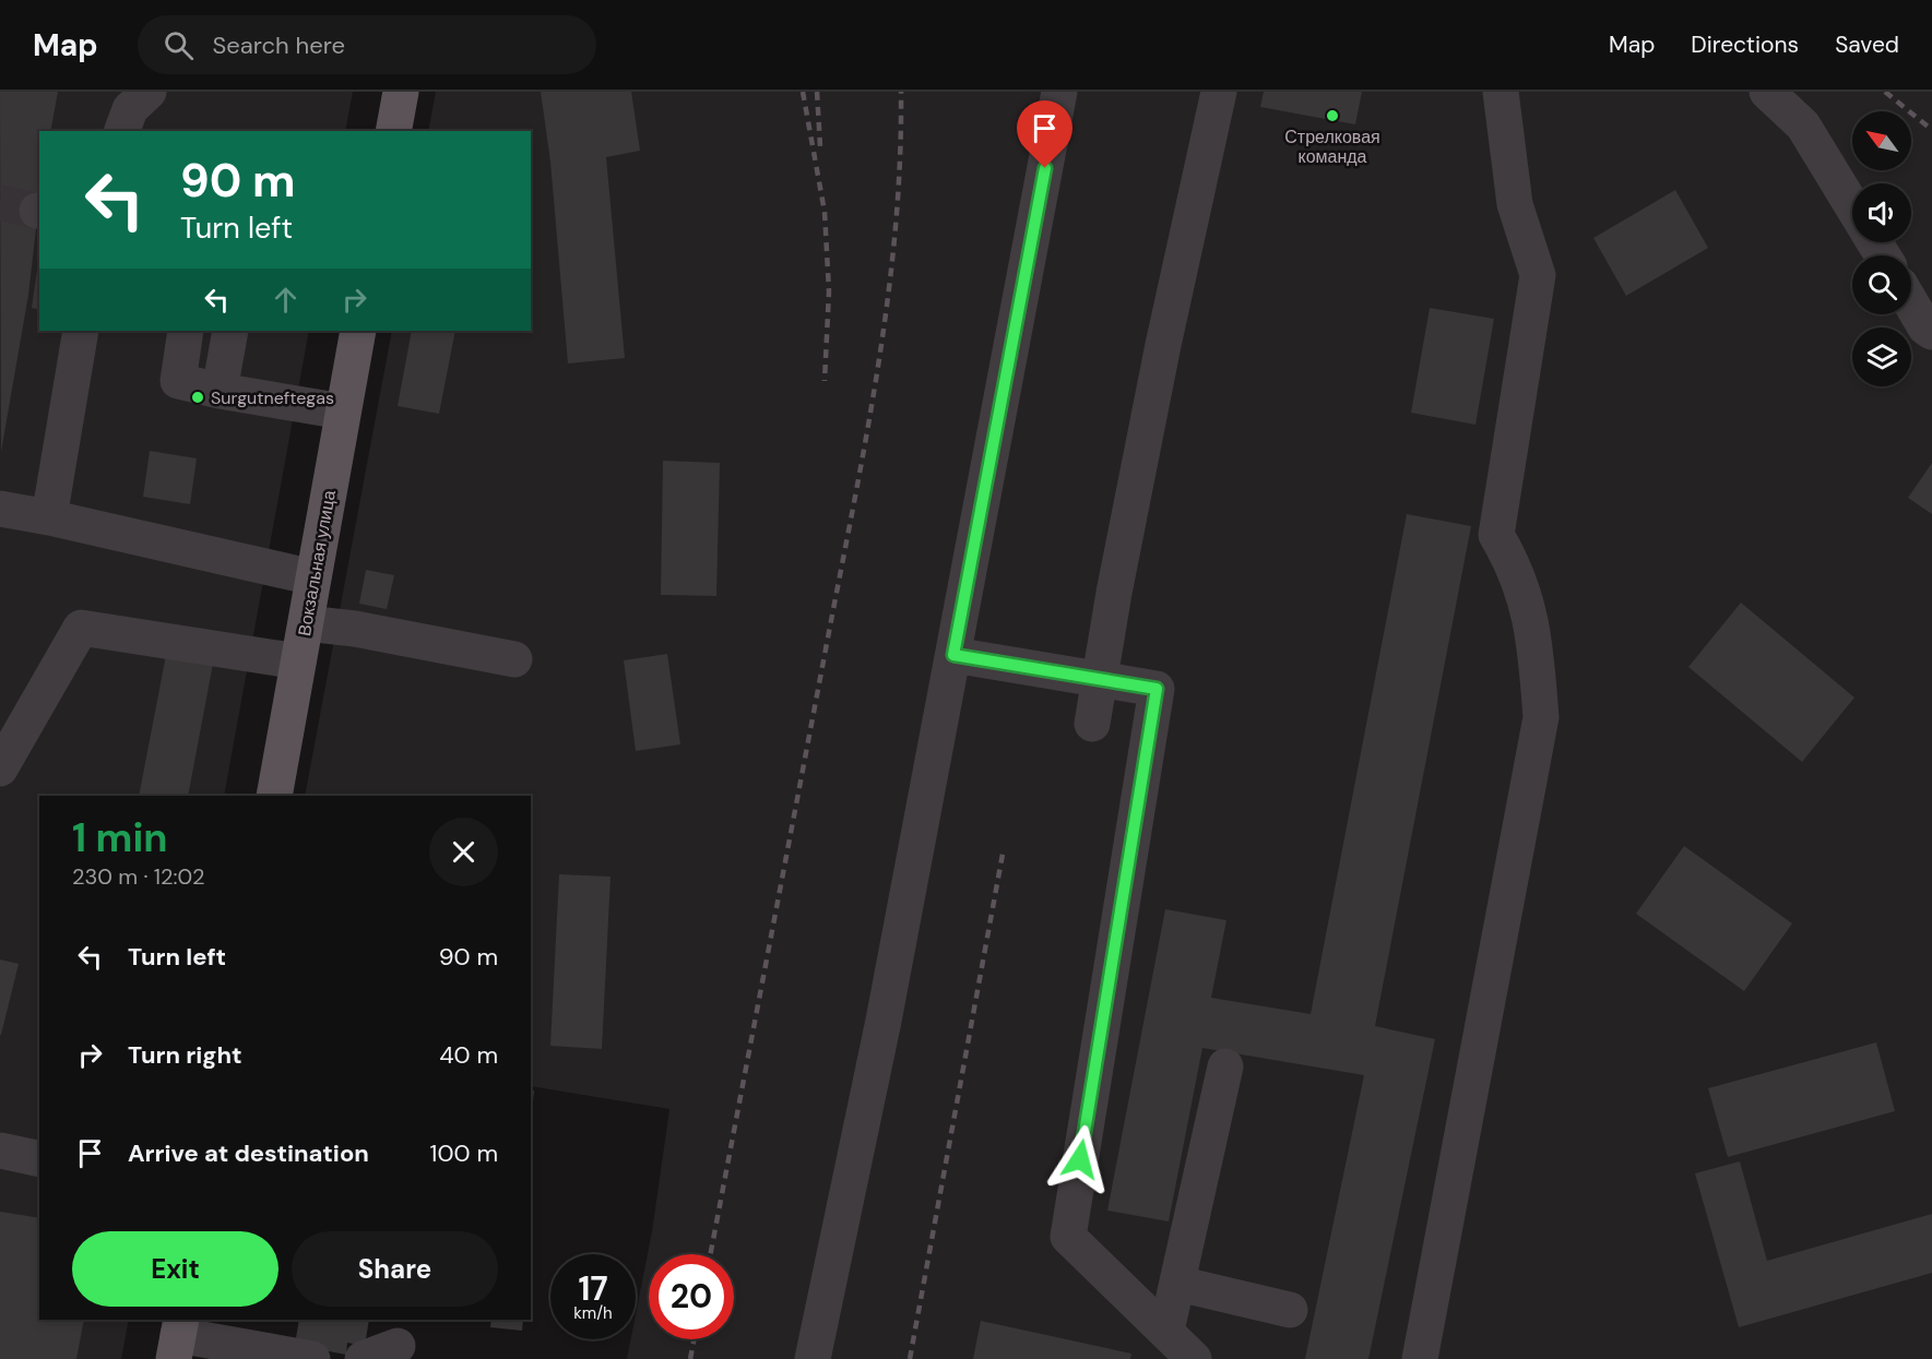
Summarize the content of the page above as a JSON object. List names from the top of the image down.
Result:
{
  "streets": {
    "main road": ["Вокзальная улица"]
  },
  "places": ["Стрелковая команда", "Surgutneftegas"],
  "north": "top left",
  "page": {
    "header": "Map",
    "search": "Search here",
    "nav": ["Map", "Directions", "Saved"],
    "turn": ["90 m", "Turn left"],
    "heading": ["1 min", "230 m · 12:02"],
    "list": [
      {
        "name": "Turn left",
        "value": "90 m"
      },
      {
        "name": "Turn right",
        "value": "40 m"
      },
      {
        "name": "Arrive at destination",
        "value": "100 m"
      }
    ],
    "buttons": ["Exit", "Share"],
    "speed": "17 km/h",
    "limit": "20"
  }
}
